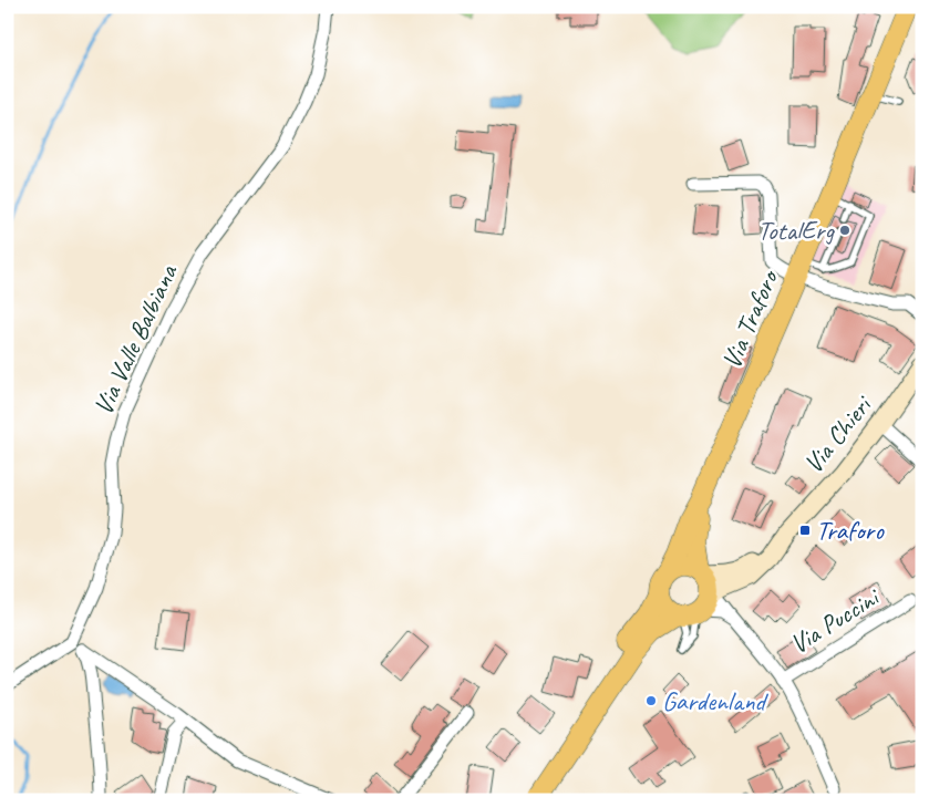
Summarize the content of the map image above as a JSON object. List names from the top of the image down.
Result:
{
  "streets": {
    "main road": ["Via Traforo", "Via Chieri"],
    "street": ["Via Valle Balbiana", "Via Puccini"]
  },
  "crossings": [
    ["Via Traforo", "Via Chieri"],
    ["Via Traforo", "Via Puccini"],
    ["Via Chieri", "Via Puccini"]
  ],
  "places": {
    "other": ["TotalErg", "Gardenland"],
    "transit": ["Traforo"]
  }
}
